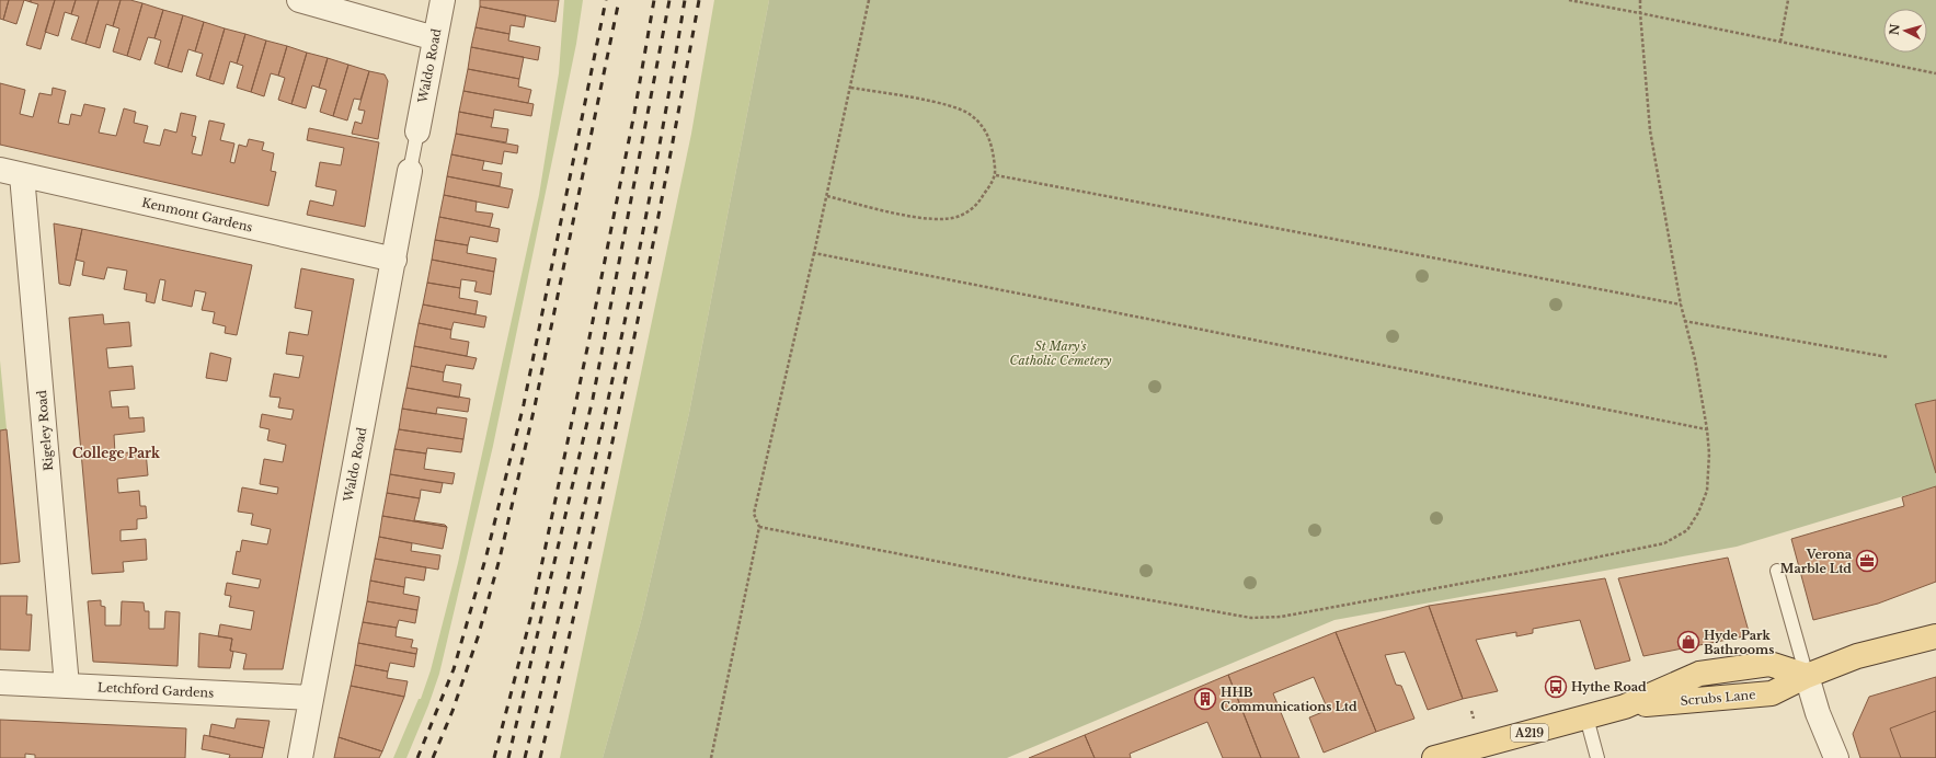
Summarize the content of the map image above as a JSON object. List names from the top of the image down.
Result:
{
  "streets": {
    "main road": ["Scrubs Lane", "A219"],
    "street": [
      "Waldo Road",
      "Kenmont Gardens",
      "Rigeley Road",
      "Letchford Gardens"
    ]
  },
  "crossings": [
    ["Waldo Road", "Kenmont Gardens"],
    ["Waldo Road", "Letchford Gardens"],
    ["Kenmont Gardens", "Rigeley Road"],
    ["Rigeley Road", "Letchford Gardens"]
  ],
  "districts": ["College Park"],
  "parks": ["St Mary's Catholic Cemetery"],
  "places": {
    "office": ["Verona Marble Ltd"],
    "shop": ["Hyde Park Bathrooms"],
    "bus stop": ["Hythe Road"],
    "building": ["HHB Communications Ltd"]
  },
  "north": "left"
}
